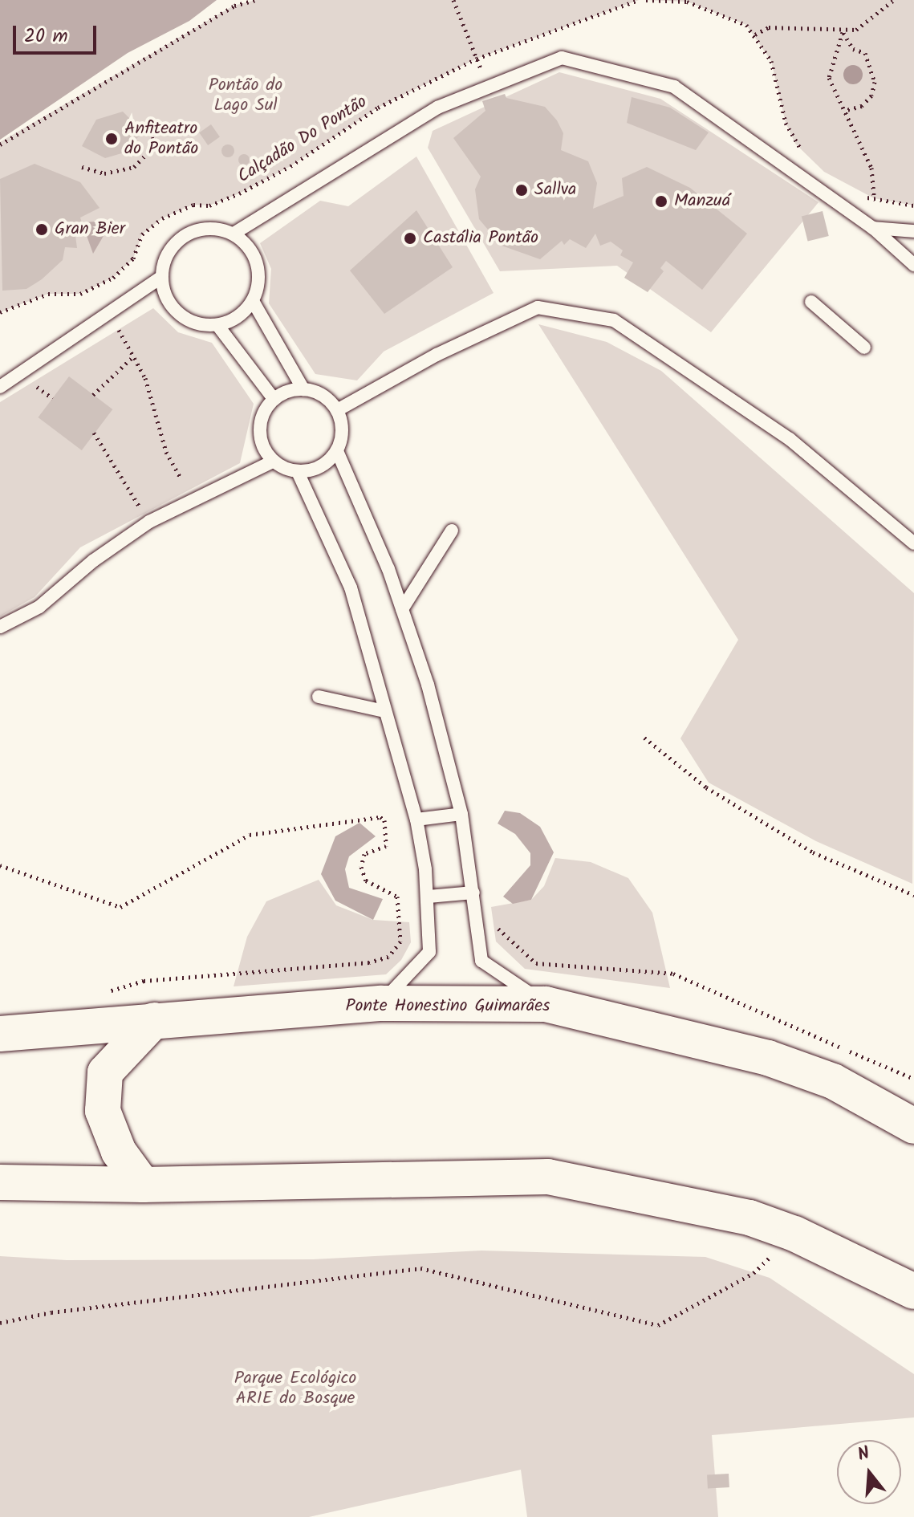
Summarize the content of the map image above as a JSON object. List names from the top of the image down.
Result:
{
  "streets": {
    "main road": ["Ponte Honestino Guimarães"],
    "path": ["Calçadão Do Pontão"]
  },
  "parks": ["Pontão do Lago Sul", "Parque Ecológico ARIE do Bosque"],
  "places": [
    "Anfiteatro do Pontão",
    "Sallva",
    "Manzuá",
    "Gran Bier",
    "Castália Pontão"
  ],
  "scale_bar": "20 m",
  "north": "top"
}
